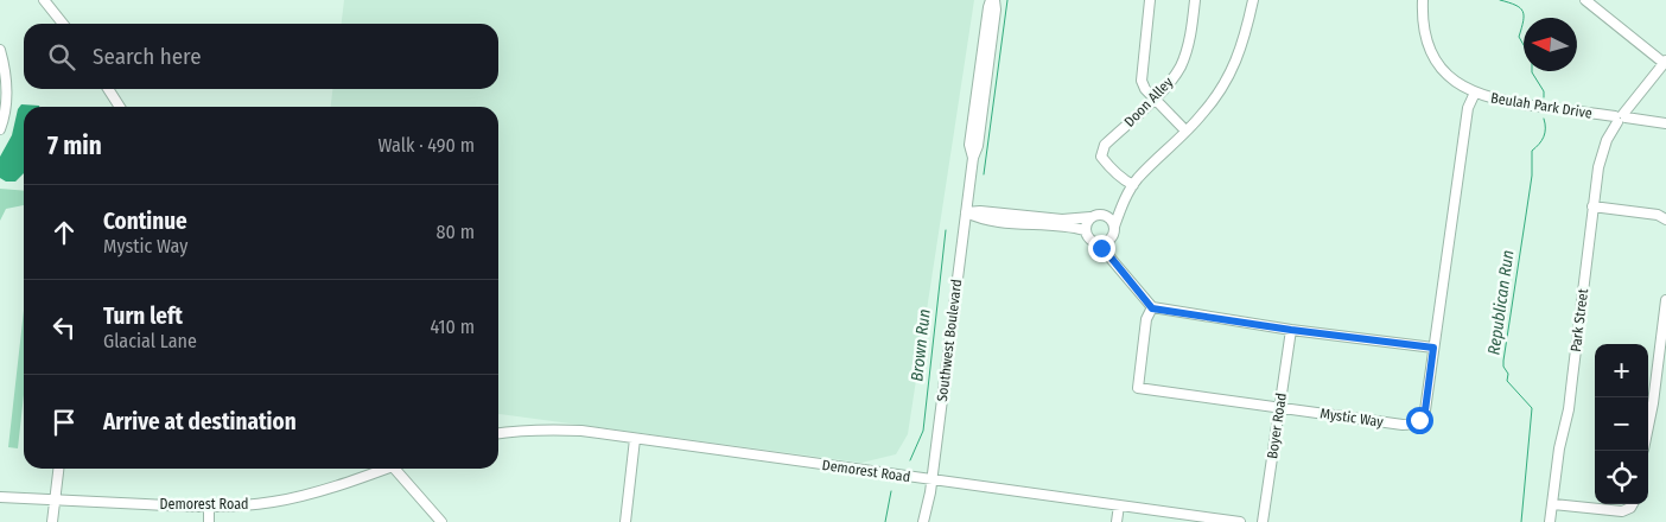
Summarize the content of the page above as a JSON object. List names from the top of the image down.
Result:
{
  "streets": {
    "street": [
      "Doon Alley",
      "Beulah Park Drive",
      "Park Street",
      "Southwest Boulevard",
      "Mystic Way",
      "Boyer Road",
      "Demorest Road"
    ]
  },
  "crossings": [
    ["Beulah Park Drive", "Park Street"],
    ["Beulah Park Drive", "Mystic Way"],
    ["Southwest Boulevard", "Demorest Road"],
    ["Mystic Way", "Boyer Road"]
  ],
  "water": ["Republican Run", "Brown Run"],
  "north": "left",
  "page": {
    "search": "Search here",
    "heading": ["7 min", "Walk · 490 m"],
    "list": [
      ["Continue", "Mystic Way", "80 m"],
      ["Turn left", "Glacial Lane", "410 m"],
      "Arrive at destination"
    ],
    "map_buttons": ["+", "−"]
  }
}
